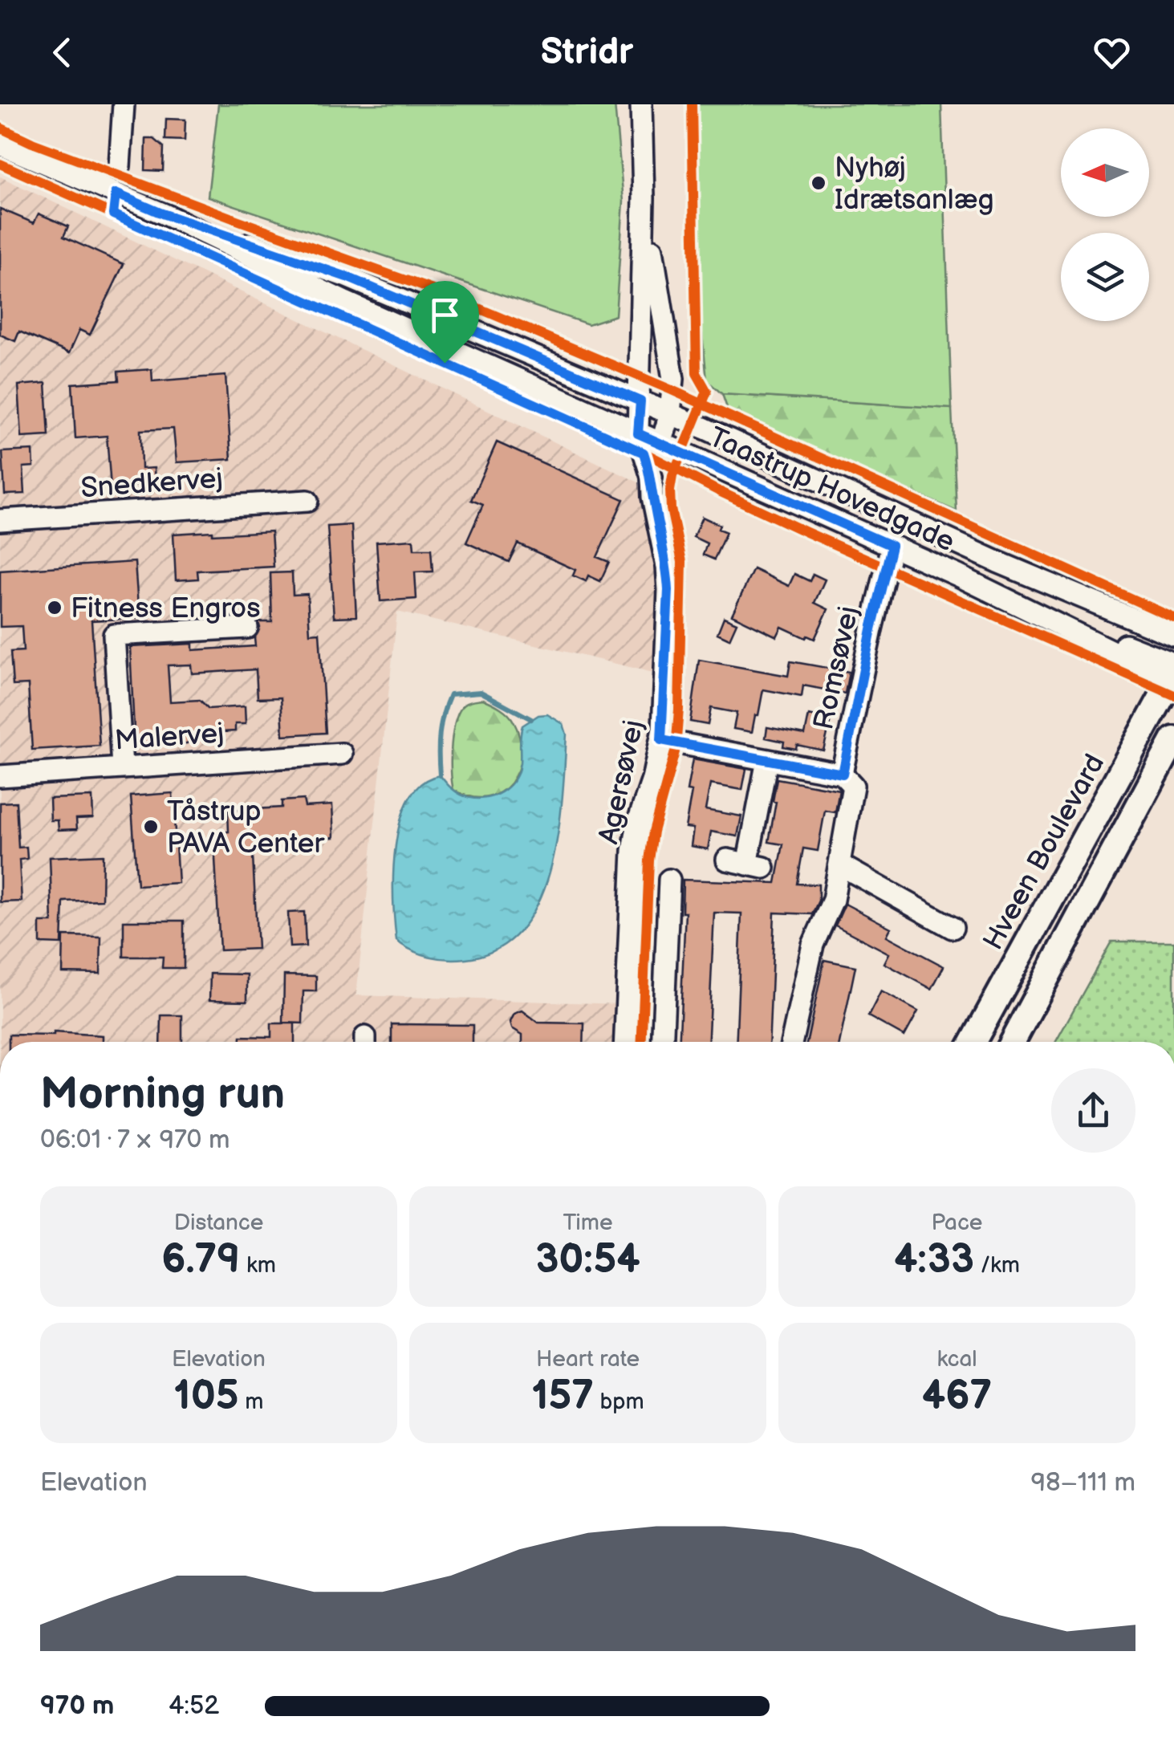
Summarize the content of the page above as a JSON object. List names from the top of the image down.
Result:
{
  "streets": {
    "main road": ["Hveen Boulevard"],
    "street": [
      "Snedkervej",
      "Taastrup Hovedgade",
      "Romsøvej",
      "Malervej",
      "Agersøvej"
    ]
  },
  "crossings": [
    ["Taastrup Hovedgade", "Romsøvej"],
    ["Taastrup Hovedgade", "Hveen Boulevard"],
    ["Romsøvej", "Agersøvej"]
  ],
  "places": ["Nyhøj Idrætsanlæg", "Fitness Engros", "Tåstrup PAVA Center"],
  "north": "left",
  "page": {
    "header": "Stridr",
    "heading": ["Morning run", "06:01 · 7 × 970 m"],
    "stats": [
      ["Distance", "6.79 km"],
      ["Time", "30:54"],
      ["Pace", "4:33 /km"],
      ["Elevation", "105 m"],
      ["Heart rate", "157 bpm"],
      ["kcal", "467"]
    ],
    "chart": ["Elevation", "98–111 m"],
    "list": [
      {
        "name": "970 m",
        "note": "4:52"
      }
    ]
  }
}
